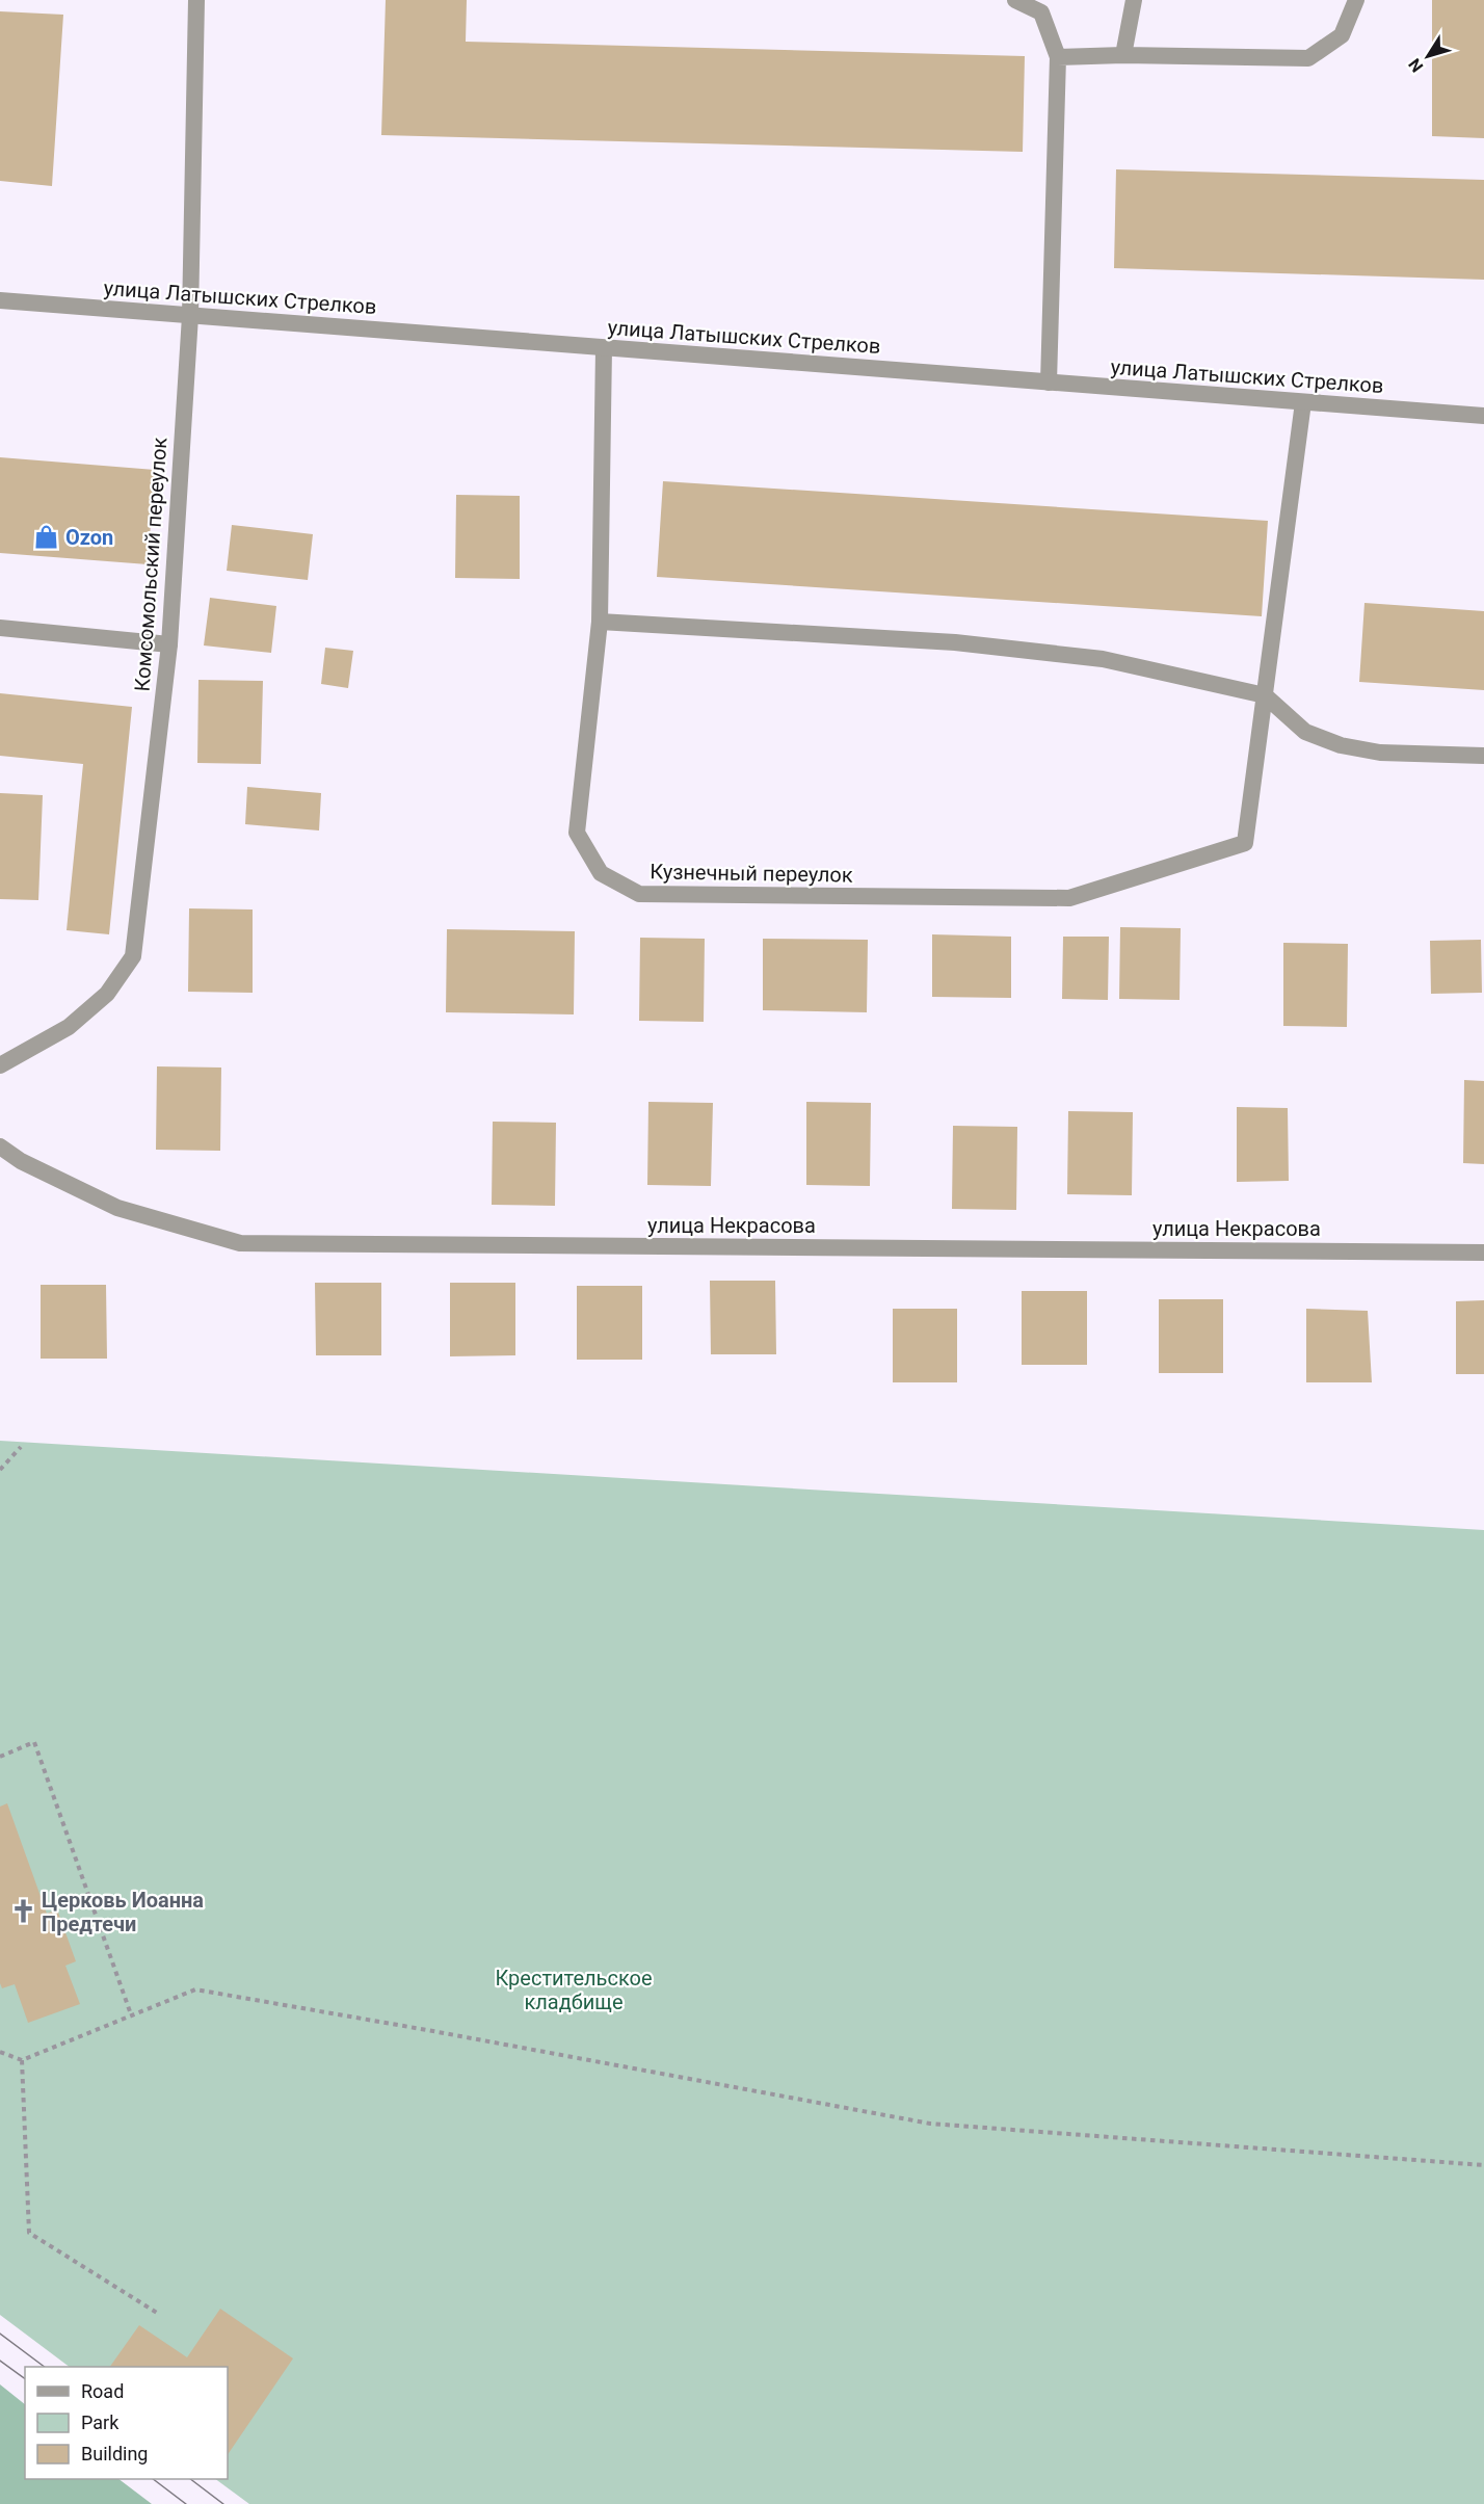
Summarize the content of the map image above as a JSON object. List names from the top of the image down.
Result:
{
  "streets": {
    "street": [
      "улица Латышских Стрелков",
      "Комсомольский переулок",
      "Кузнечный переулок",
      "улица Некрасова"
    ]
  },
  "crossings": [
    ["улица Латышских Стрелков", "Комсомольский переулок"],
    ["улица Латышских Стрелков", "Кузнечный переулок"]
  ],
  "parks": ["Крестительское кладбище"],
  "places": {
    "shop": ["Ozon"],
    "church": ["Церковь Иоанна Предтечи"]
  },
  "legend": ["Road", "Park", "Building"],
  "north": "bottom left"
}
